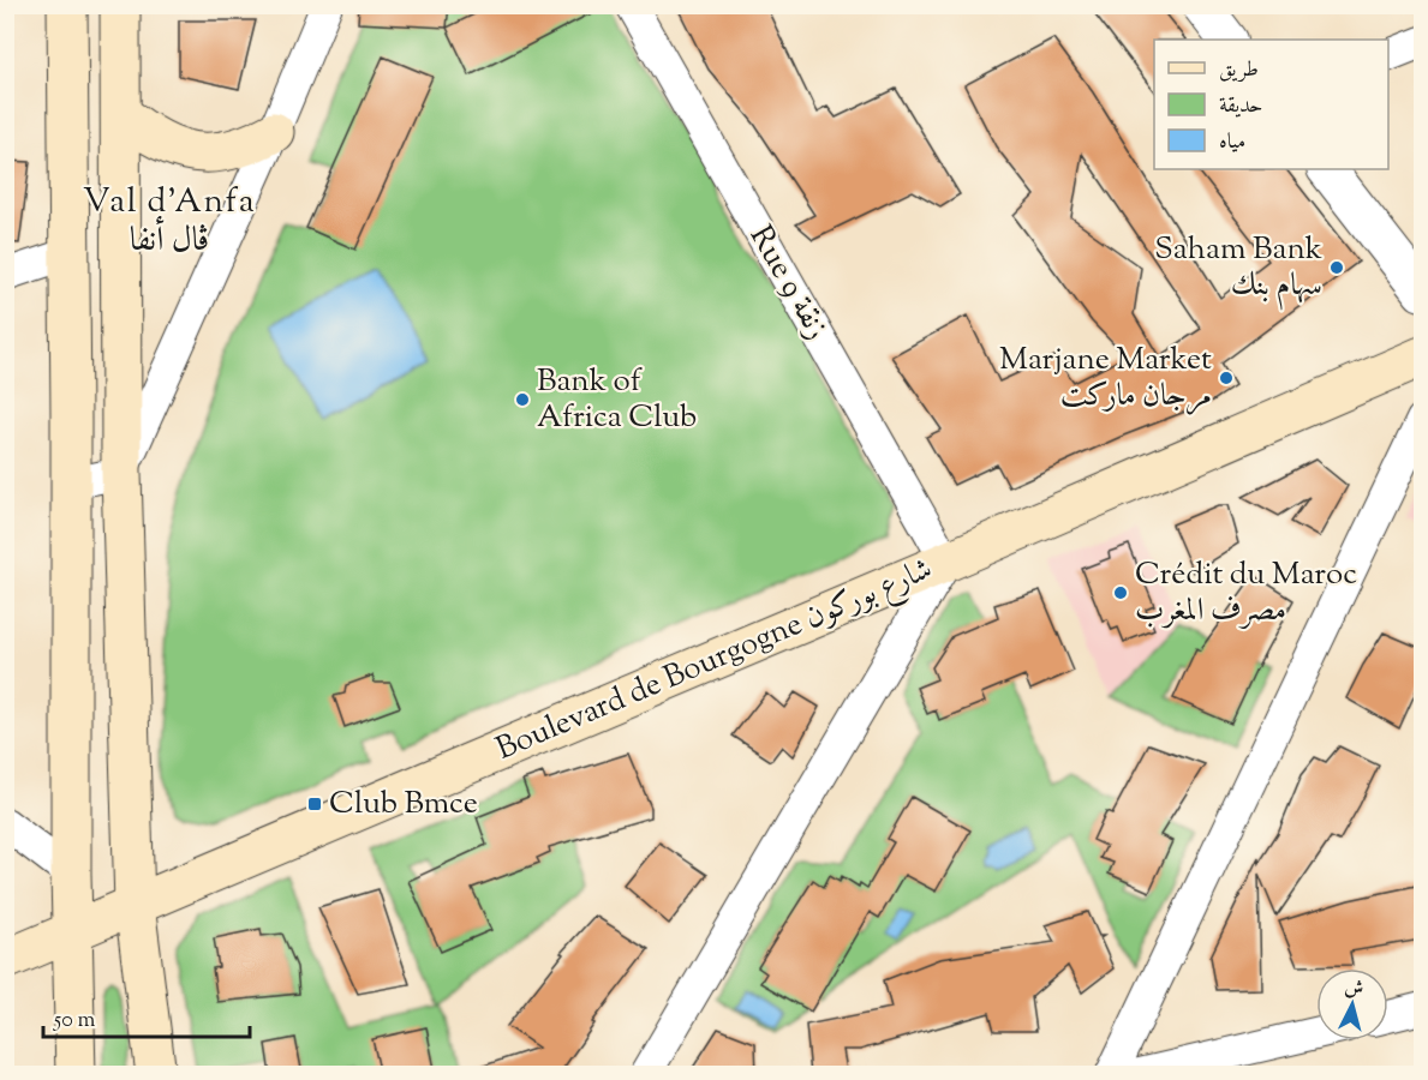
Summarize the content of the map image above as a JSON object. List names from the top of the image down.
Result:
{
  "streets": {
    "main road": ["Boulevard de Bourgogne شارع بوركون"],
    "street": ["Rue 9 زنقة"]
  },
  "crossings": [
    ["Rue 9 زنقة", "Boulevard de Bourgogne شارع بوركون"]
  ],
  "districts": ["Val d'Anfa ڨال أنفا"],
  "places": {
    "other": [
      "Saham Bank سهام بنك",
      "Marjane Market مرجان ماركت",
      "Bank of Africa Club",
      "Crédit du Maroc مصرف المغرب"
    ],
    "transit": ["Club Bmce"]
  },
  "legend": ["طريق", "حديقة", "مياه"],
  "scale_bar": "50 m",
  "north": "top"
}
